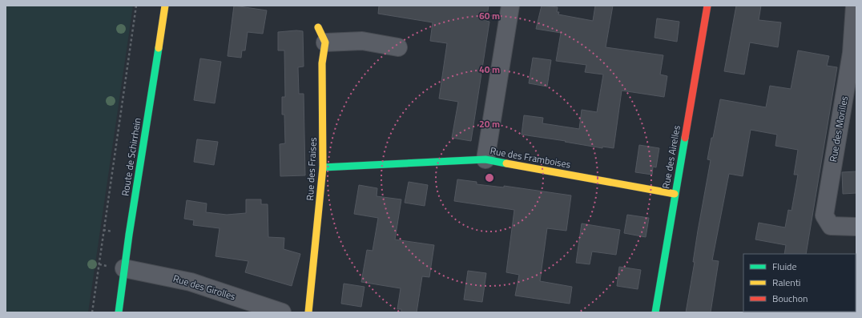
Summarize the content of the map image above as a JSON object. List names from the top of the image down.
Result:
{
  "streets": {
    "street": [
      "Rue des Morilles",
      "Route de Schirrhein",
      "Rue des Airelles",
      "Rue des Framboises",
      "Rue des Fraises",
      "Rue des Girolles"
    ]
  },
  "crossings": [
    ["Route de Schirrhein", "Rue des Girolles"],
    ["Rue des Airelles", "Rue des Framboises"],
    ["Rue des Framboises", "Rue des Fraises"]
  ],
  "legend": ["Fluide", "Ralenti", "Bouchon"],
  "rings": ["60 m", "40 m", "20 m"]
}
